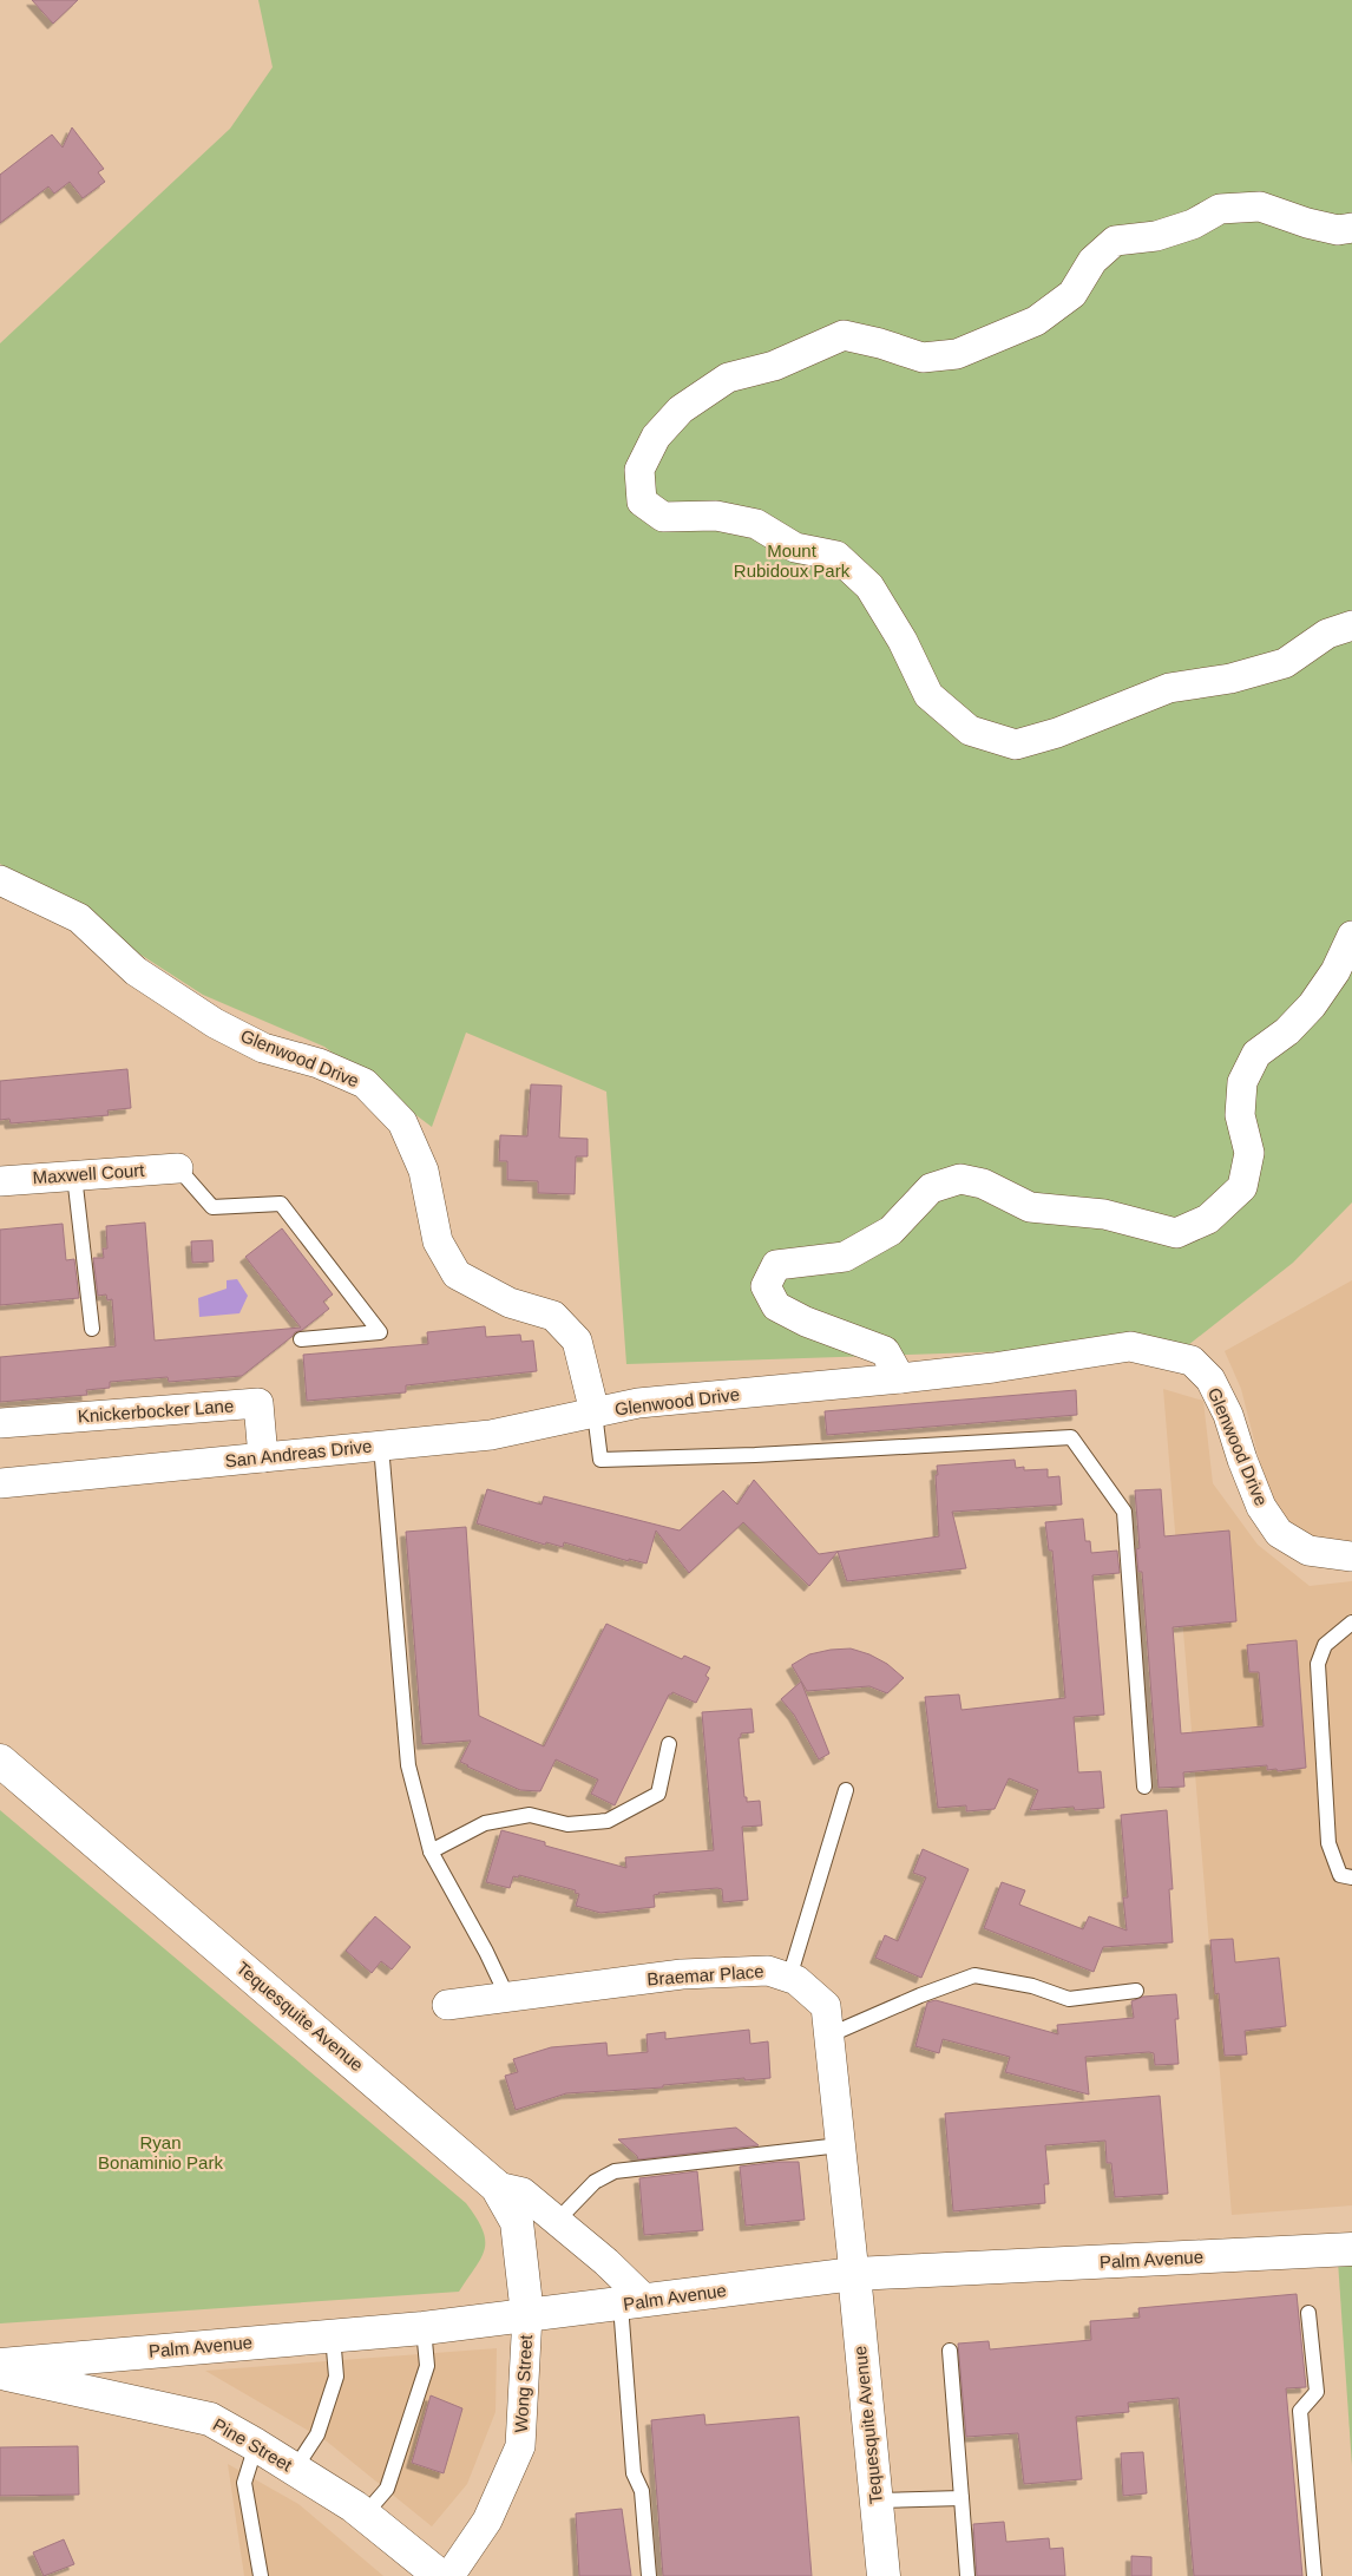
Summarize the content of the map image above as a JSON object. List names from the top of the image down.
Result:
{
  "streets": {
    "street": [
      "Glenwood Drive",
      "Maxwell Court",
      "Knickerbocker Lane",
      "San Andreas Drive",
      "Braemar Place",
      "Tequesquite Avenue",
      "Palm Avenue",
      "Wong Street",
      "Pine Street"
    ]
  },
  "crossings": [
    ["Glenwood Drive", "San Andreas Drive"],
    ["Knickerbocker Lane", "San Andreas Drive"],
    ["Braemar Place", "Tequesquite Avenue"],
    ["Braemar Place", "Palm Avenue"],
    ["Tequesquite Avenue", "Palm Avenue"],
    ["Tequesquite Avenue", "Wong Street"],
    ["Palm Avenue", "Wong Street"]
  ],
  "parks": ["Mount Rubidoux Park", "Ryan Bonaminio Park"]
}
